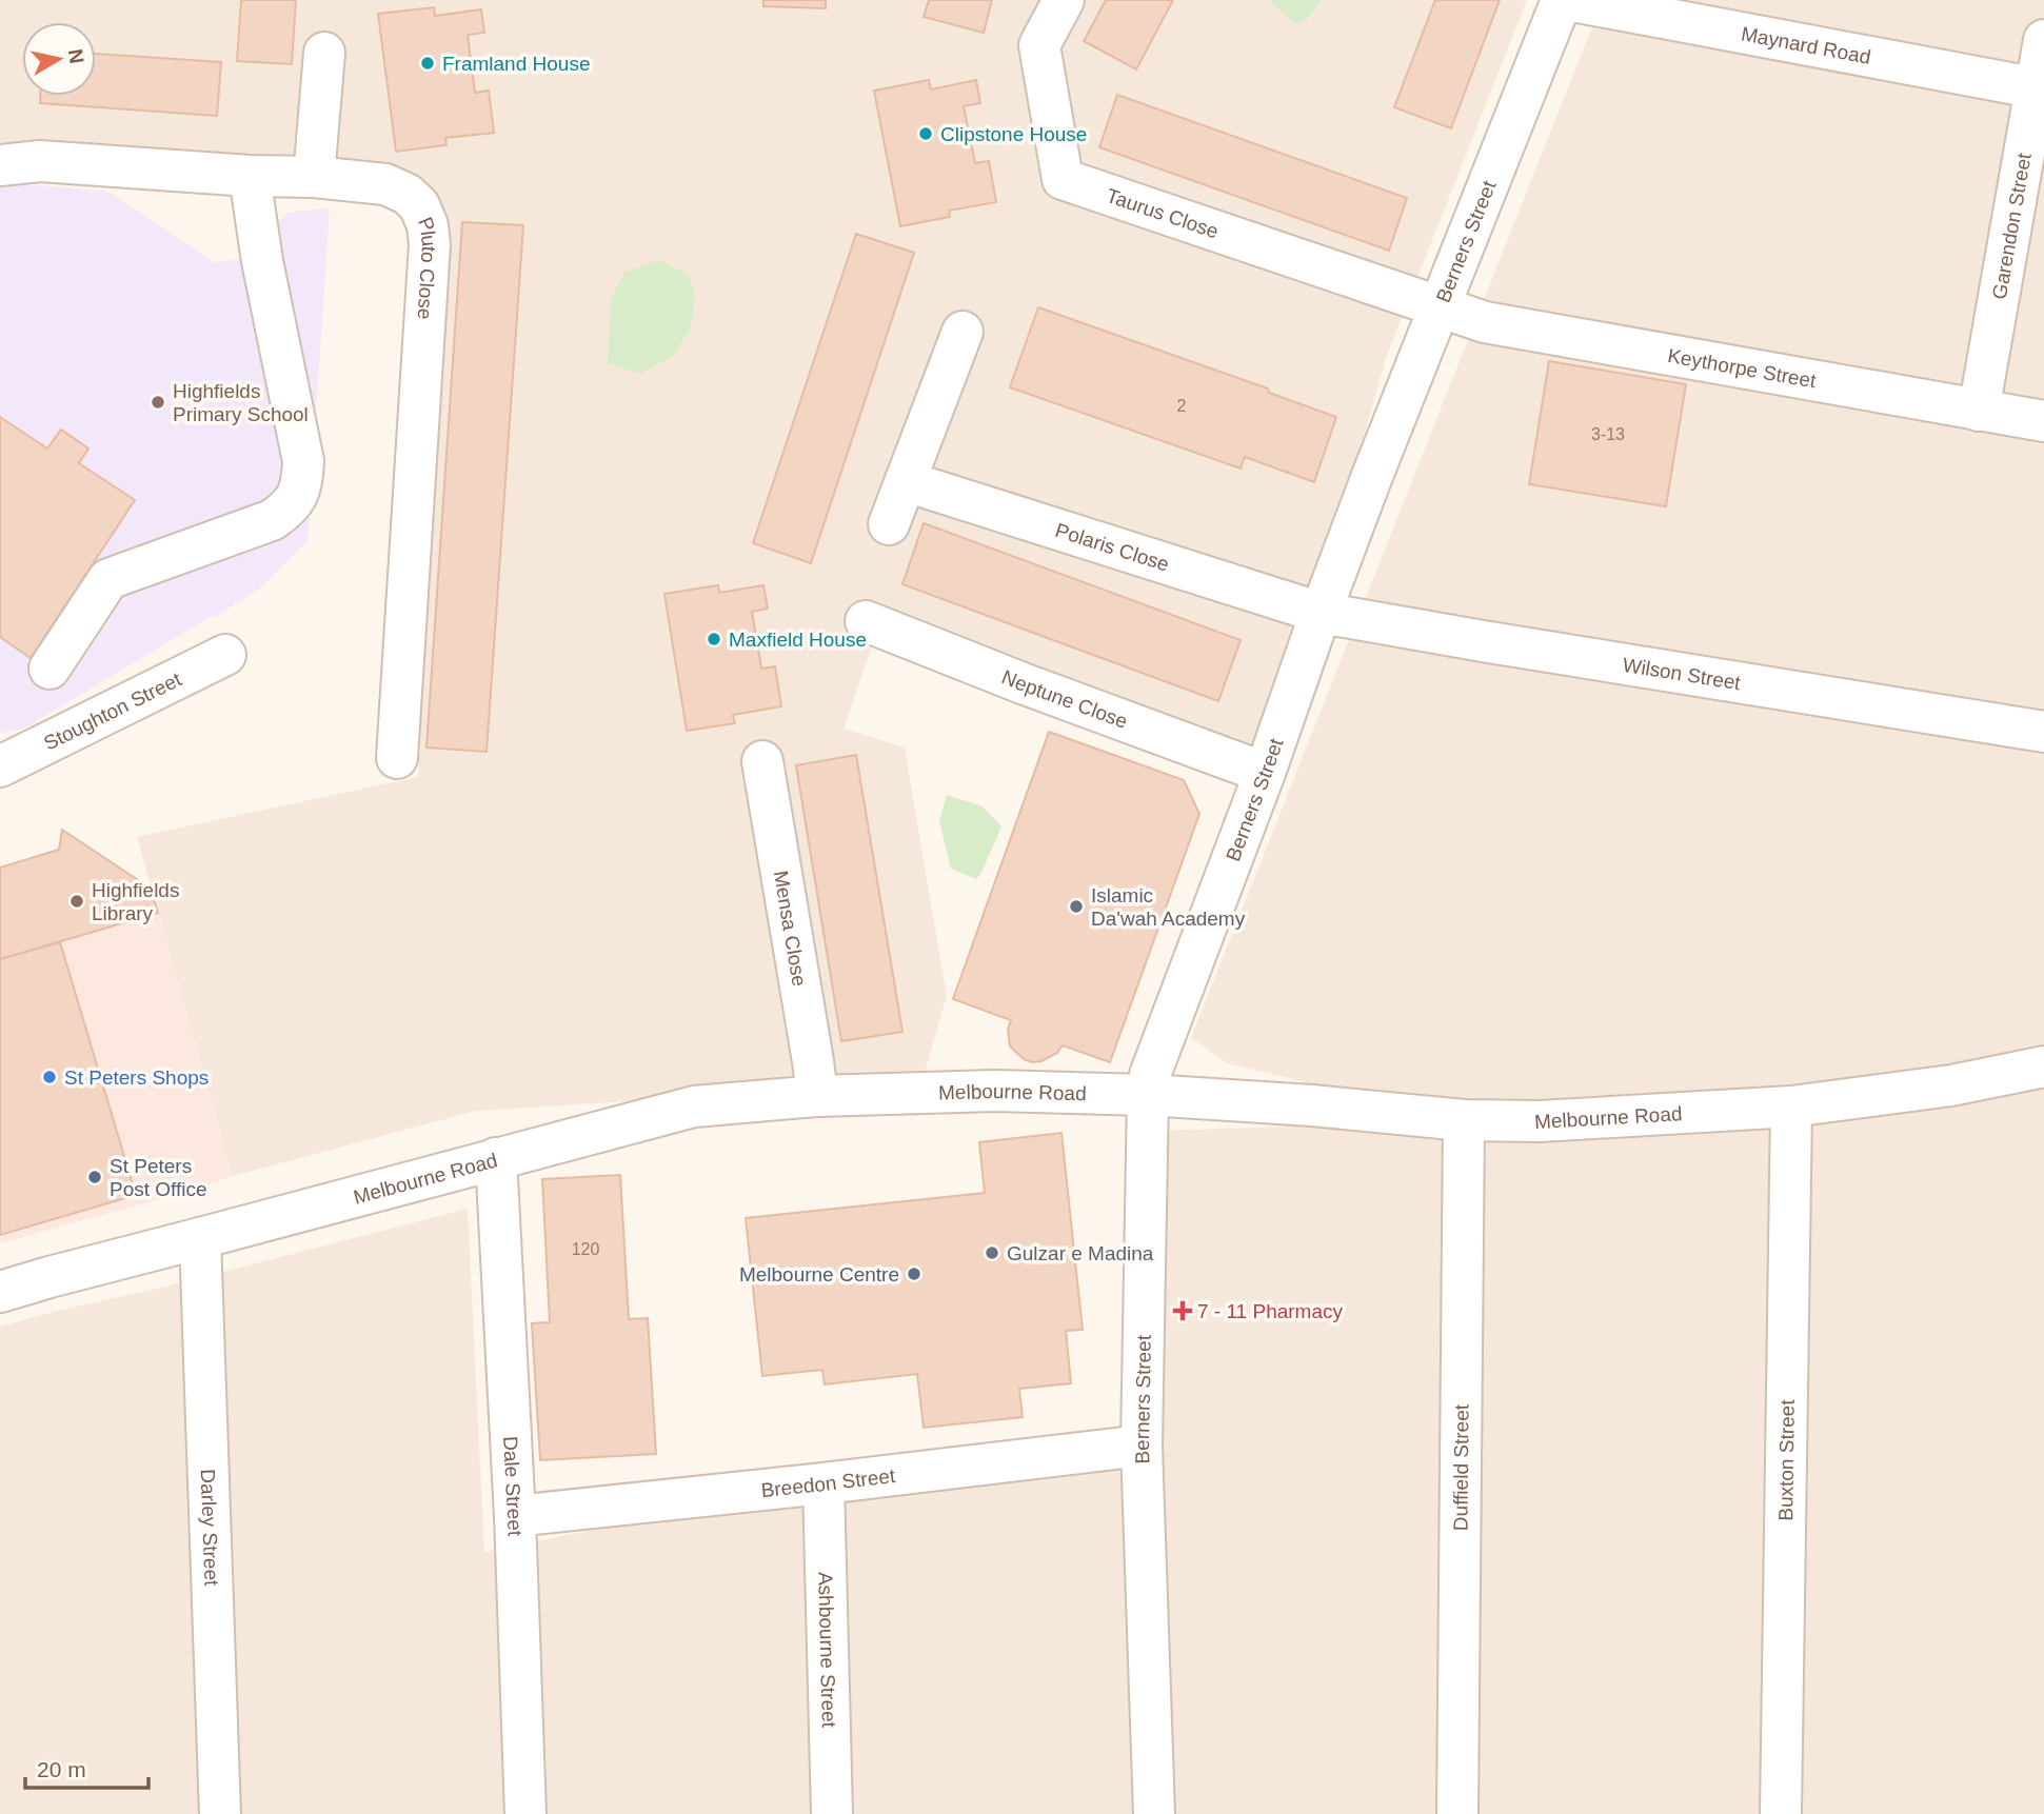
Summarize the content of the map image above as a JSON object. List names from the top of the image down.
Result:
{
  "streets": {
    "street": [
      "Maynard Road",
      "Taurus Close",
      "Garendon Street",
      "Berners Street",
      "Pluto Close",
      "Keythorpe Street",
      "Polaris Close",
      "Wilson Street",
      "Neptune Close",
      "Stoughton Street",
      "Mensa Close",
      "Melbourne Road",
      "Buxton Street",
      "Duffield Street",
      "Breedon Street",
      "Dale Street",
      "Darley Street",
      "Ashbourne Street"
    ]
  },
  "crossings": [
    ["Maynard Road", "Garendon Street"],
    ["Maynard Road", "Berners Street"],
    ["Taurus Close", "Berners Street"],
    ["Taurus Close", "Keythorpe Street"],
    ["Garendon Street", "Keythorpe Street"],
    ["Berners Street", "Keythorpe Street"],
    ["Berners Street", "Polaris Close"],
    ["Berners Street", "Wilson Street"],
    ["Berners Street", "Neptune Close"],
    ["Berners Street", "Melbourne Road"],
    ["Berners Street", "Breedon Street"],
    ["Polaris Close", "Wilson Street"],
    ["Mensa Close", "Melbourne Road"],
    ["Melbourne Road", "Buxton Street"],
    ["Melbourne Road", "Duffield Street"],
    ["Melbourne Road", "Dale Street"],
    ["Melbourne Road", "Darley Street"],
    ["Breedon Street", "Dale Street"],
    ["Breedon Street", "Ashbourne Street"]
  ],
  "places": {
    "other": [
      "Framland House",
      "Clipstone House",
      "Highfields Primary School",
      "Maxfield House",
      "Highfields Library",
      "Islamic Da'wah Academy",
      "St Peters Shops",
      "St Peters Post Office",
      "Gulzar e Madina",
      "Melbourne Centre"
    ],
    "health": ["7 - 11 Pharmacy"]
  },
  "house_numbers": ["2", "3-13", "120"],
  "scale_bar": "20 m",
  "north": "right"
}
